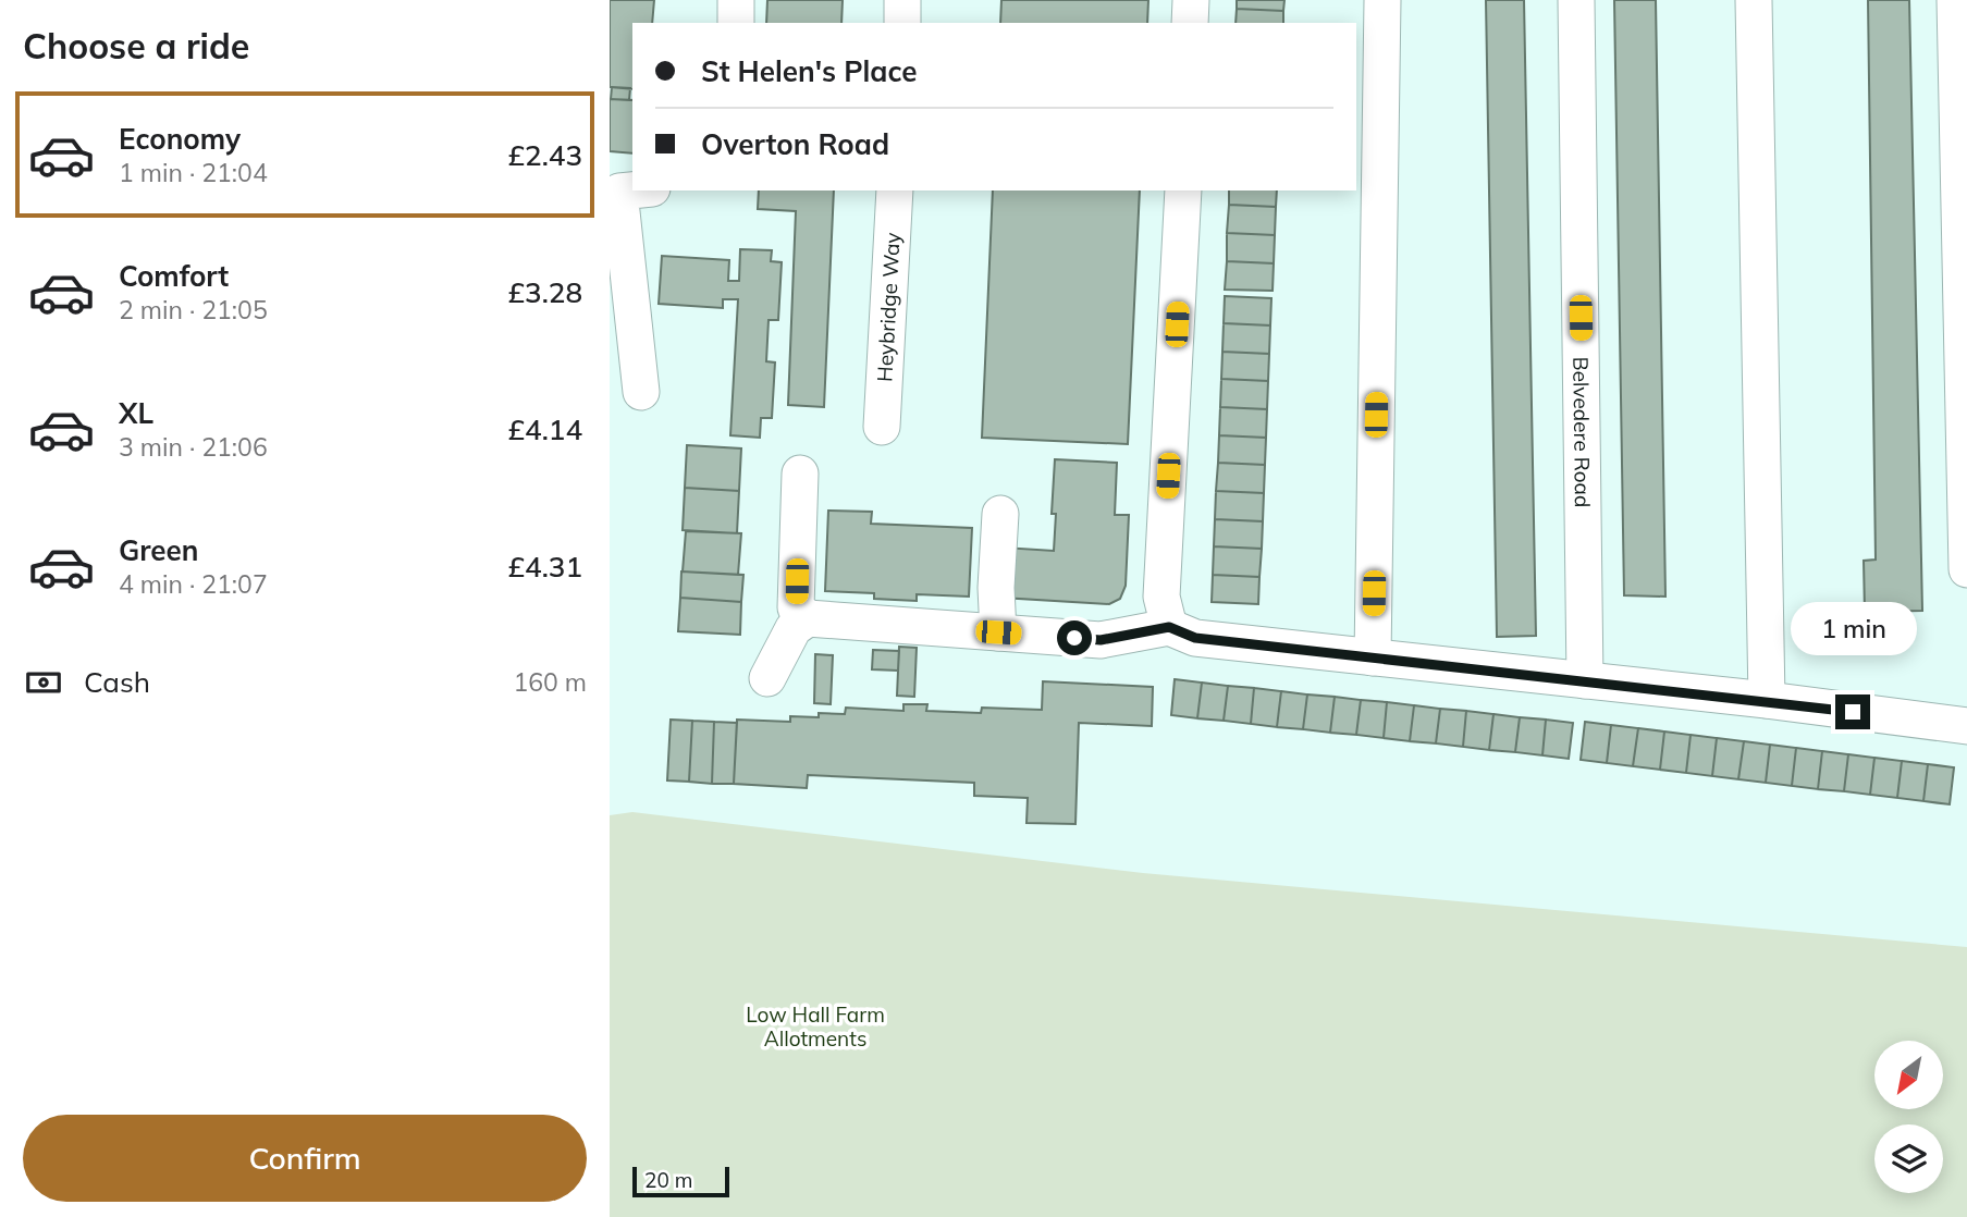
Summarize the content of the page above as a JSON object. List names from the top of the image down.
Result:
{
  "streets": {
    "street": ["Heybridge Way", "Belvedere Road"]
  },
  "parks": ["Low Hall Farm Allotments"],
  "scale_bar": "20 m",
  "north": "bottom left",
  "page": {
    "heading": "Choose a ride",
    "banner": ["St Helen's Place", "Overton Road"],
    "list": [
      {
        "name": "Economy",
        "note": "1 min · 21:04",
        "value": "£2.43"
      },
      {
        "name": "Comfort",
        "note": "2 min · 21:05",
        "value": "£3.28"
      },
      {
        "name": "XL",
        "note": "3 min · 21:06",
        "value": "£4.14"
      },
      {
        "name": "Green",
        "note": "4 min · 21:07",
        "value": "£4.31"
      }
    ],
    "bubble": "1 min",
    "pay": ["Cash", "160 m"],
    "buttons": "Confirm",
    "scale": "20 m"
  }
}
